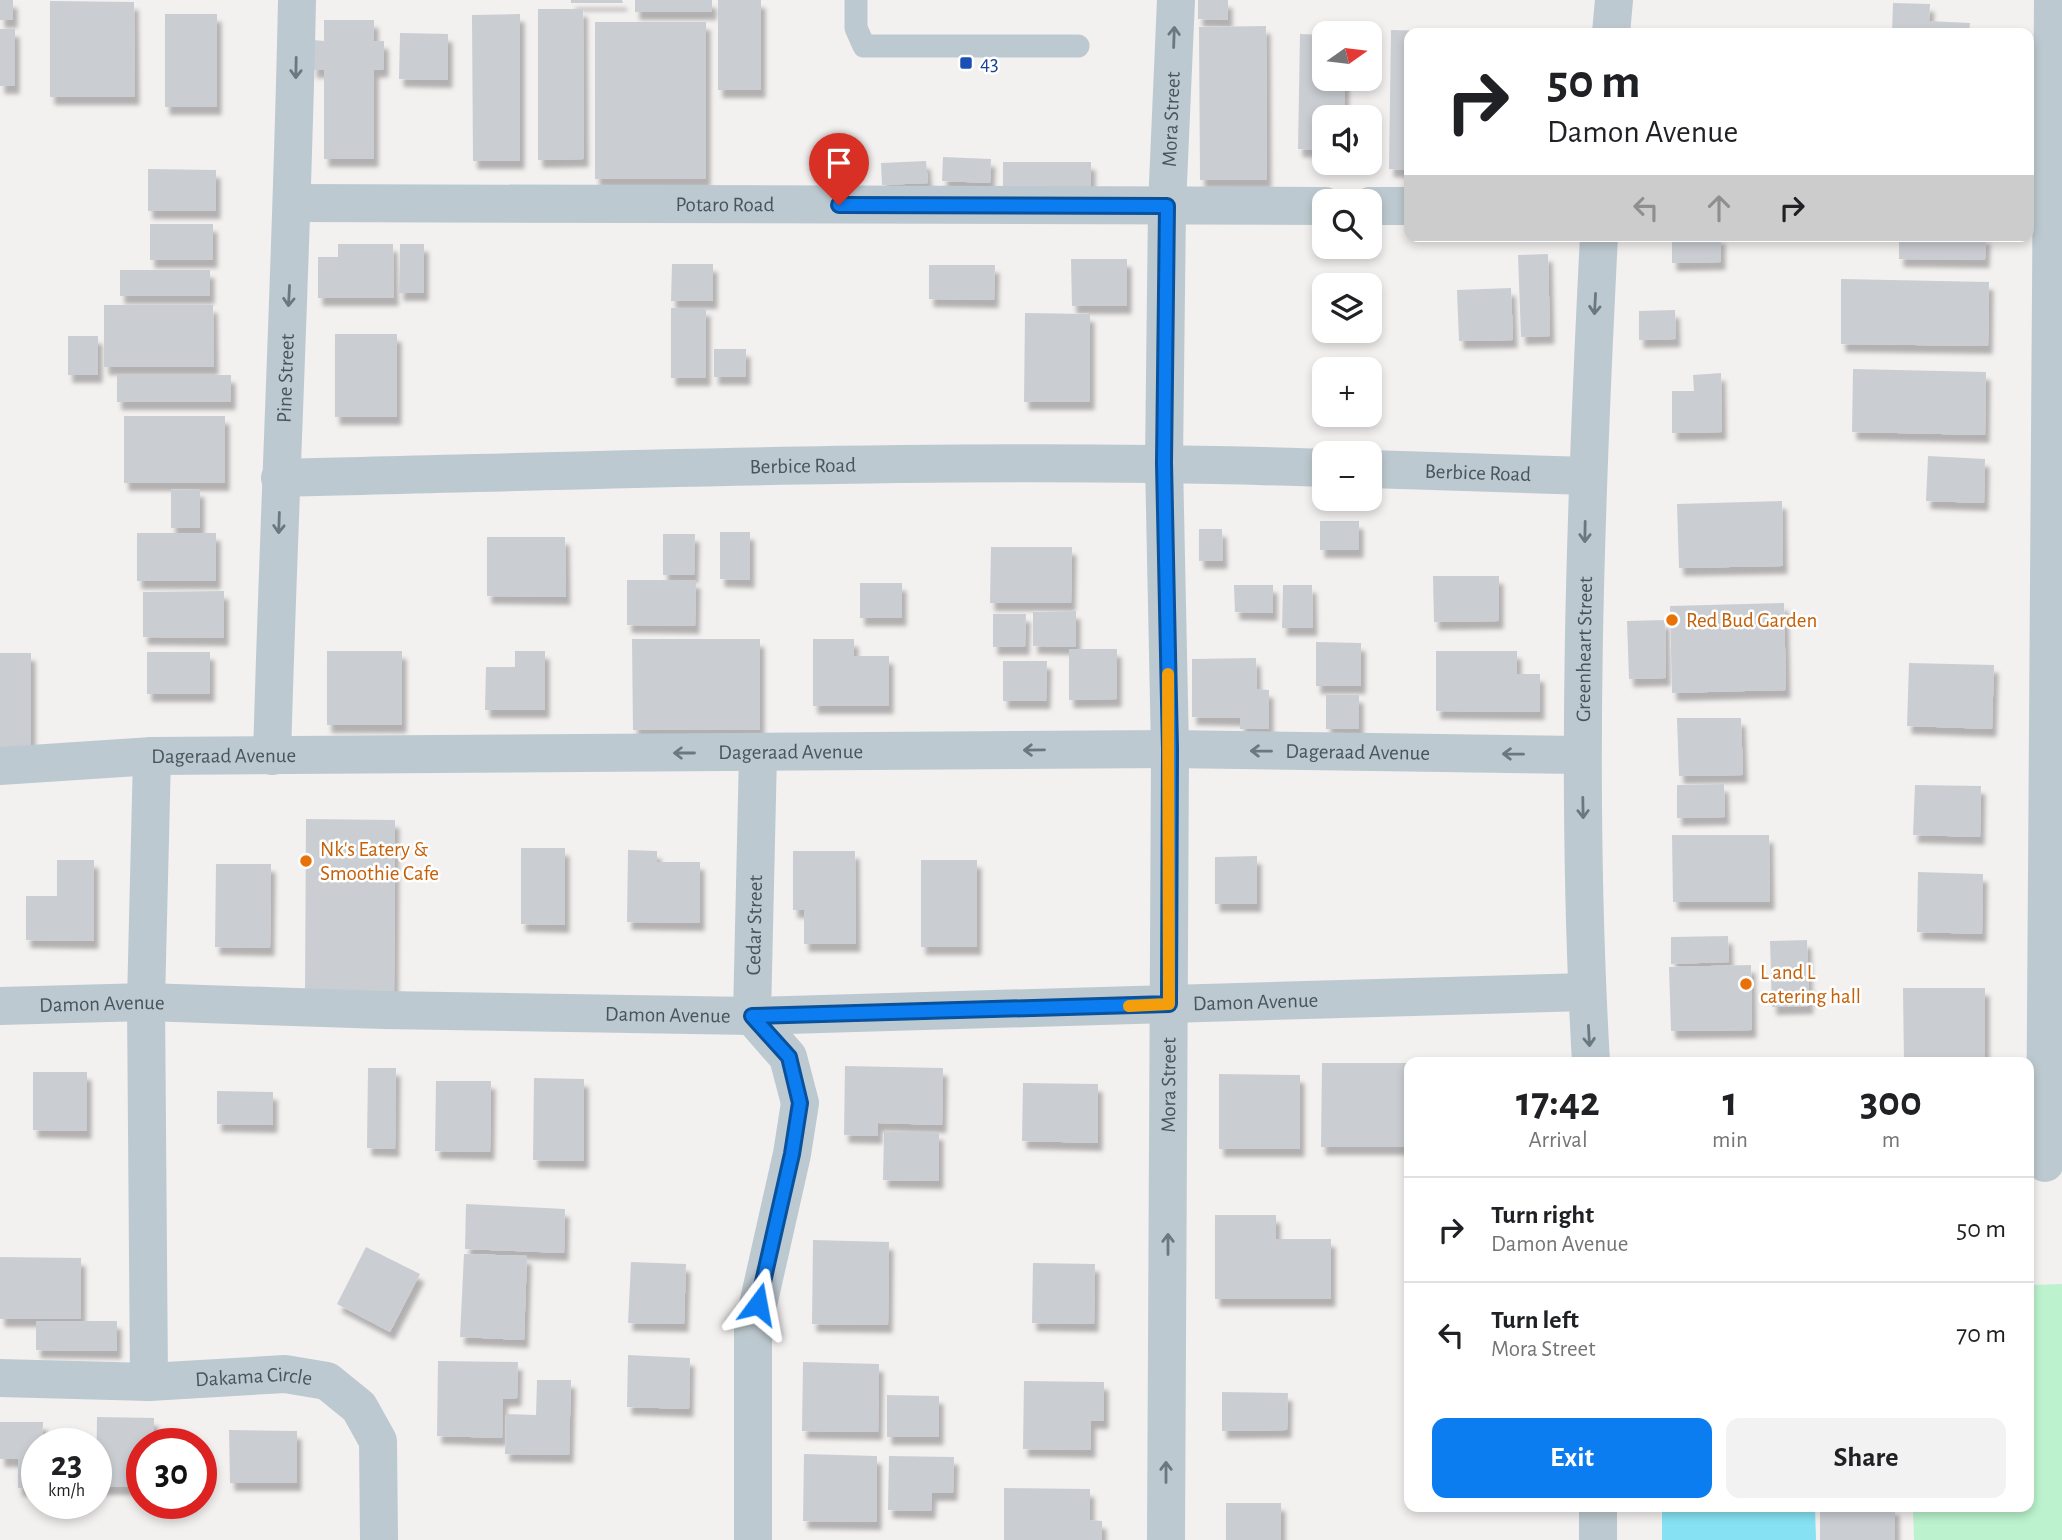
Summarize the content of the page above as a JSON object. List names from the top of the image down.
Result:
{
  "streets": {
    "street": [
      "Mora Street",
      "Potaro Road",
      "Pine Street",
      "Berbice Road",
      "Greenheart Street",
      "Dageraad Avenue",
      "Cedar Street",
      "Damon Avenue",
      "Dakama Circle"
    ]
  },
  "crossings": [
    ["Mora Street", "Potaro Road"],
    ["Mora Street", "Berbice Road"],
    ["Mora Street", "Dageraad Avenue"],
    ["Mora Street", "Damon Avenue"],
    ["Potaro Road", "Pine Street"],
    ["Pine Street", "Berbice Road"],
    ["Pine Street", "Dageraad Avenue"],
    ["Berbice Road", "Greenheart Street"],
    ["Greenheart Street", "Dageraad Avenue"],
    ["Greenheart Street", "Damon Avenue"],
    ["Dageraad Avenue", "Cedar Street"],
    ["Cedar Street", "Damon Avenue"]
  ],
  "one_way": [
    "Mora Street",
    "Pine Street",
    "Greenheart Street",
    "Dageraad Avenue"
  ],
  "places": {
    "transit": ["43"],
    "other": ["Red Bud Garden", "Nk's Eatery & Smoothie Cafe", "L and L catering hall"]
  },
  "north": "right",
  "page": {
    "map_buttons": ["+", "−"],
    "turn": ["50 m", "Damon Avenue"],
    "eta": [
      "17:42",
      "Arrival",
      "1",
      "min",
      "300",
      "m"
    ],
    "list": [
      {
        "name": "Turn right",
        "note": "Damon Avenue",
        "value": "50 m"
      },
      {
        "name": "Turn left",
        "note": "Mora Street",
        "value": "70 m"
      }
    ],
    "buttons": ["Exit", "Share"],
    "speed": "23 km/h",
    "limit": "30"
  }
}
